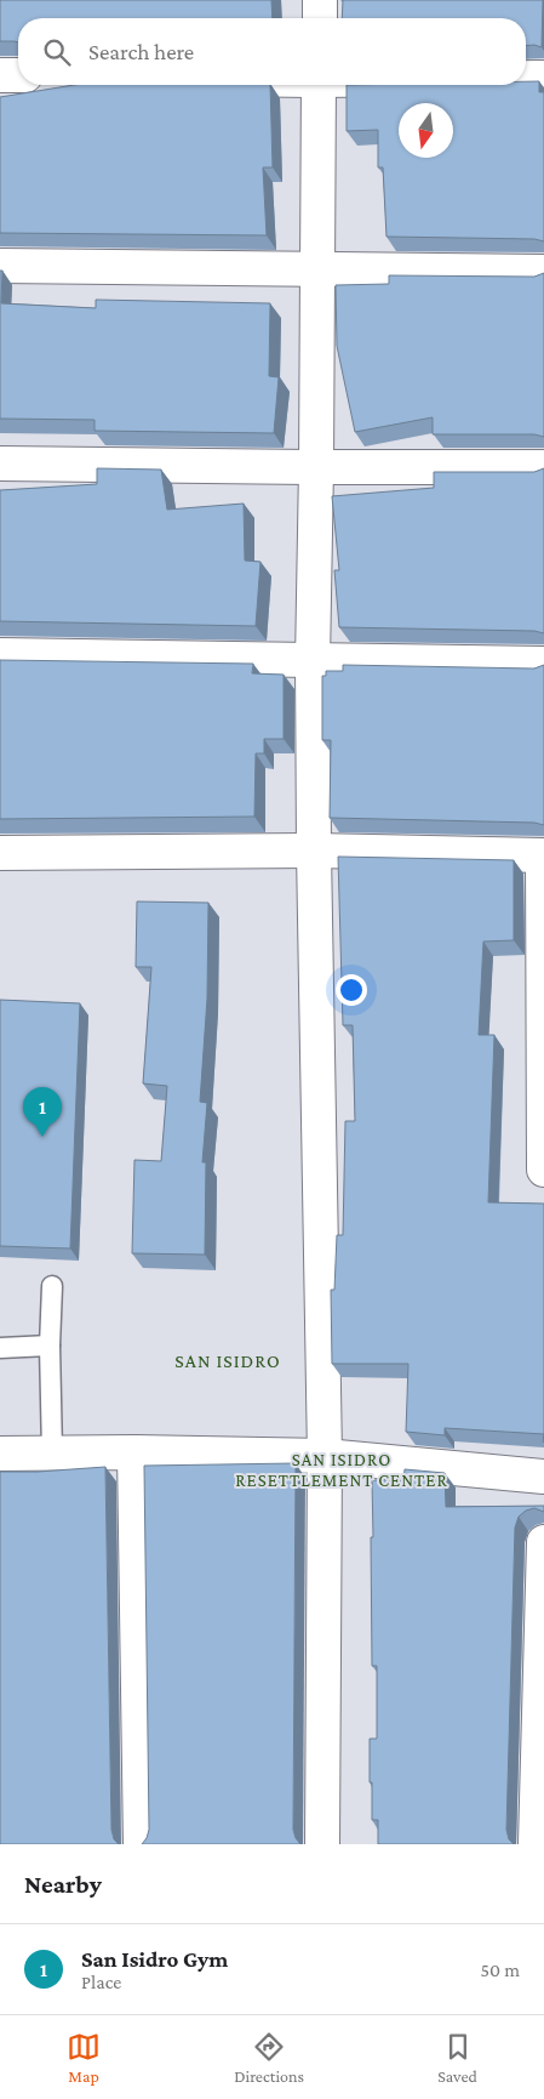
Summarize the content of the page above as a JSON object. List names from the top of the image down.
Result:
{
  "districts": ["SAN ISIDRO", "SAN ISIDRO RESETTLEMENT CENTER"],
  "north": "bottom",
  "page": {
    "search": "Search here",
    "pins": "1",
    "heading": "Nearby",
    "list": [
      {
        "mark": "1",
        "name": "San Isidro Gym",
        "note": "Place",
        "value": "50 m"
      }
    ],
    "nav": ["Map", "Directions", "Saved"]
  }
}
